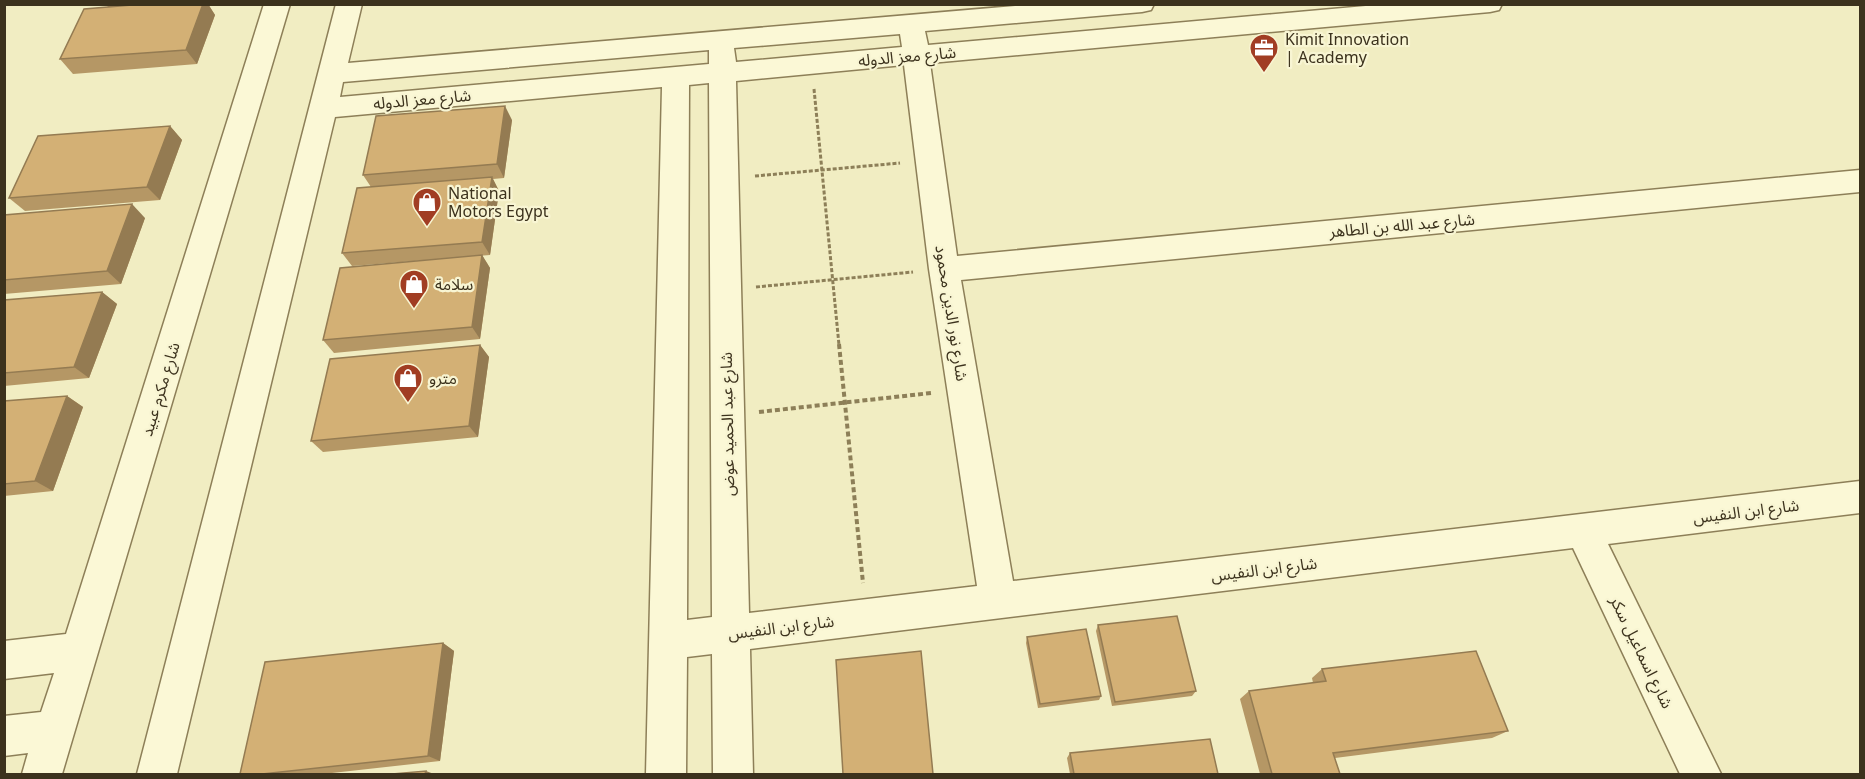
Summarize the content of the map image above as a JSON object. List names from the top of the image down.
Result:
{
  "streets": {
    "street": [
      "شارع معز الدوله",
      "شارع عبد الله بن الطاهر",
      "شارع نور الدين محمود",
      "شارع مكرم عبيد",
      "شارع عبد الحميد عوض",
      "شارع ابن النفيس",
      "شارع اسماعيل سكر"
    ]
  },
  "crossings": [
    ["شارع معز الدوله", "شارع نور الدين محمود"],
    ["شارع معز الدوله", "شارع عبد الحميد عوض"],
    ["شارع عبد الله بن الطاهر", "شارع نور الدين محمود"],
    ["شارع نور الدين محمود", "شارع ابن النفيس"],
    ["شارع عبد الحميد عوض", "شارع ابن النفيس"],
    ["شارع ابن النفيس", "شارع اسماعيل سكر"]
  ],
  "places": {
    "office": ["Kimit Innovation | Academy"],
    "shop": ["National Motors Egypt", "سلامة", "مترو"]
  }
}
